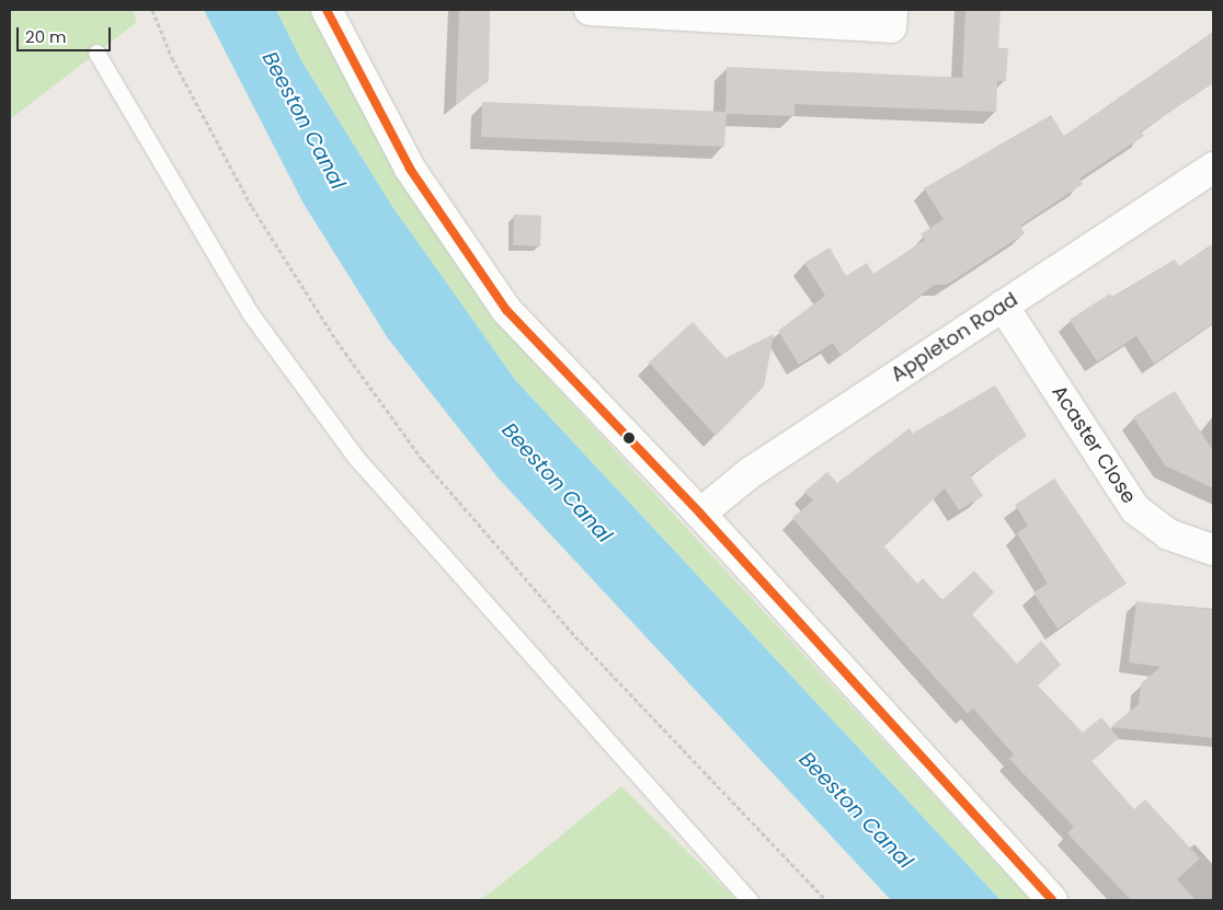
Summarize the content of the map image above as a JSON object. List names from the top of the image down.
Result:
{
  "streets": {
    "street": ["Appleton Road", "Acaster Close"]
  },
  "crossings": [
    ["Appleton Road", "Acaster Close"]
  ],
  "water": ["Beeston Canal"],
  "scale_bar": "20 m"
}
